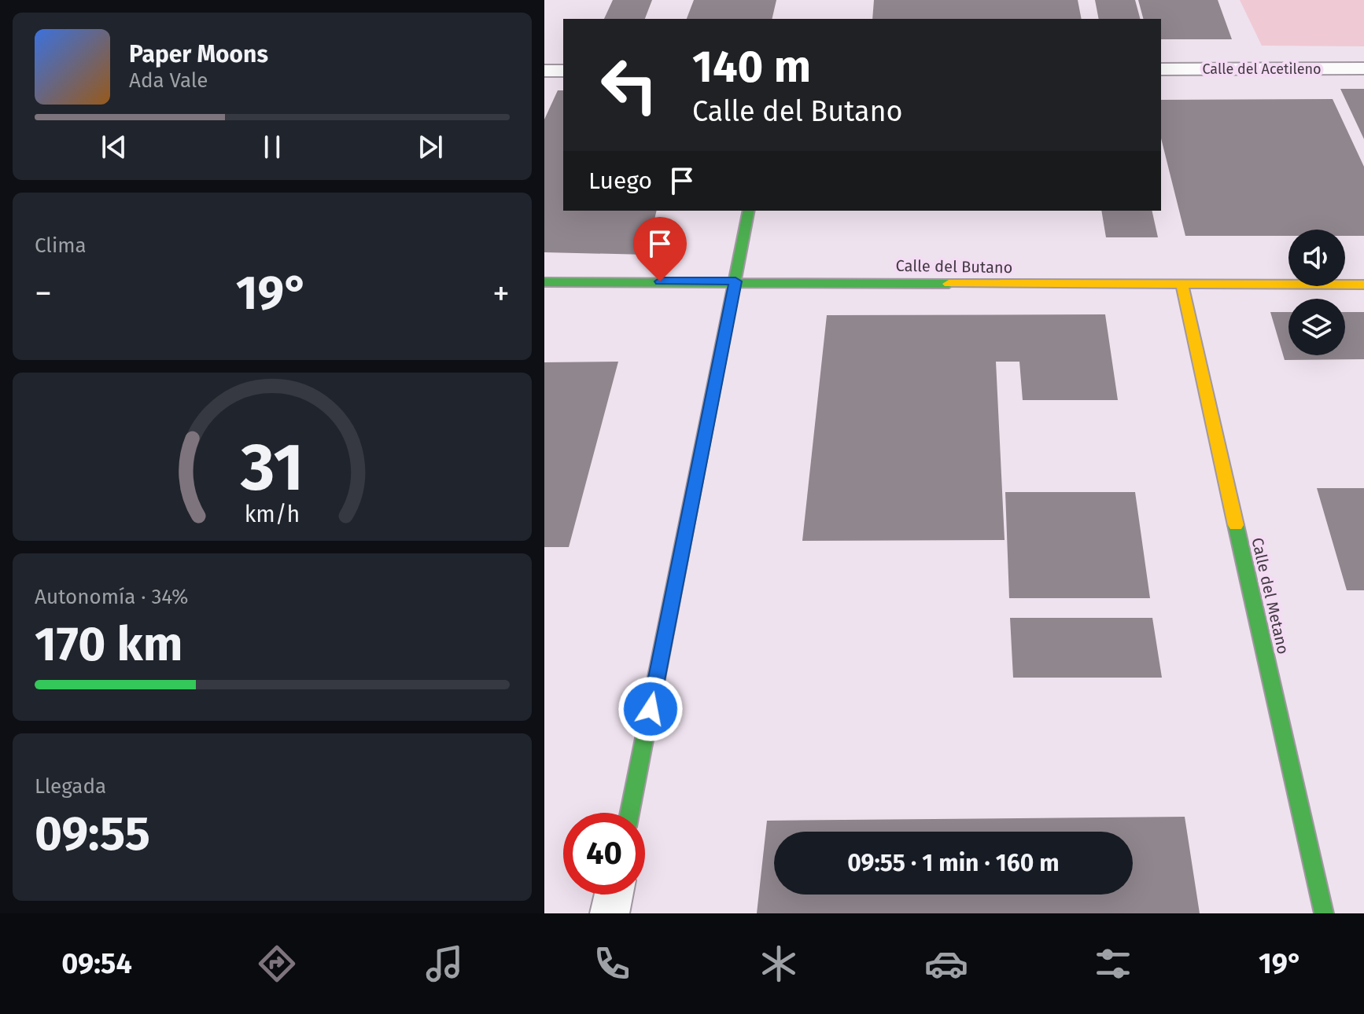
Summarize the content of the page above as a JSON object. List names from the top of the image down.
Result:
{
  "streets": {
    "street": ["Calle del Acetileno", "Calle del Butano", "Calle del Metano"]
  },
  "crossings": [
    ["Calle del Butano", "Calle del Metano"]
  ],
  "page": {
    "turn": ["140 m", "Calle del Butano"],
    "song": ["Paper Moons", "Ada Vale"],
    "then": "Luego",
    "tile": [
      "Clima",
      ["Autonomía · 34%", "170 km"],
      ["Llegada", "09:55"]
    ],
    "heat": ["−", "19°", "+"],
    "limit": "40",
    "trip": "09:55 · 1 min · 160 m",
    "tabs": ["09:54", "19°"],
    "gauge": ["31", "km/h"]
  }
}
